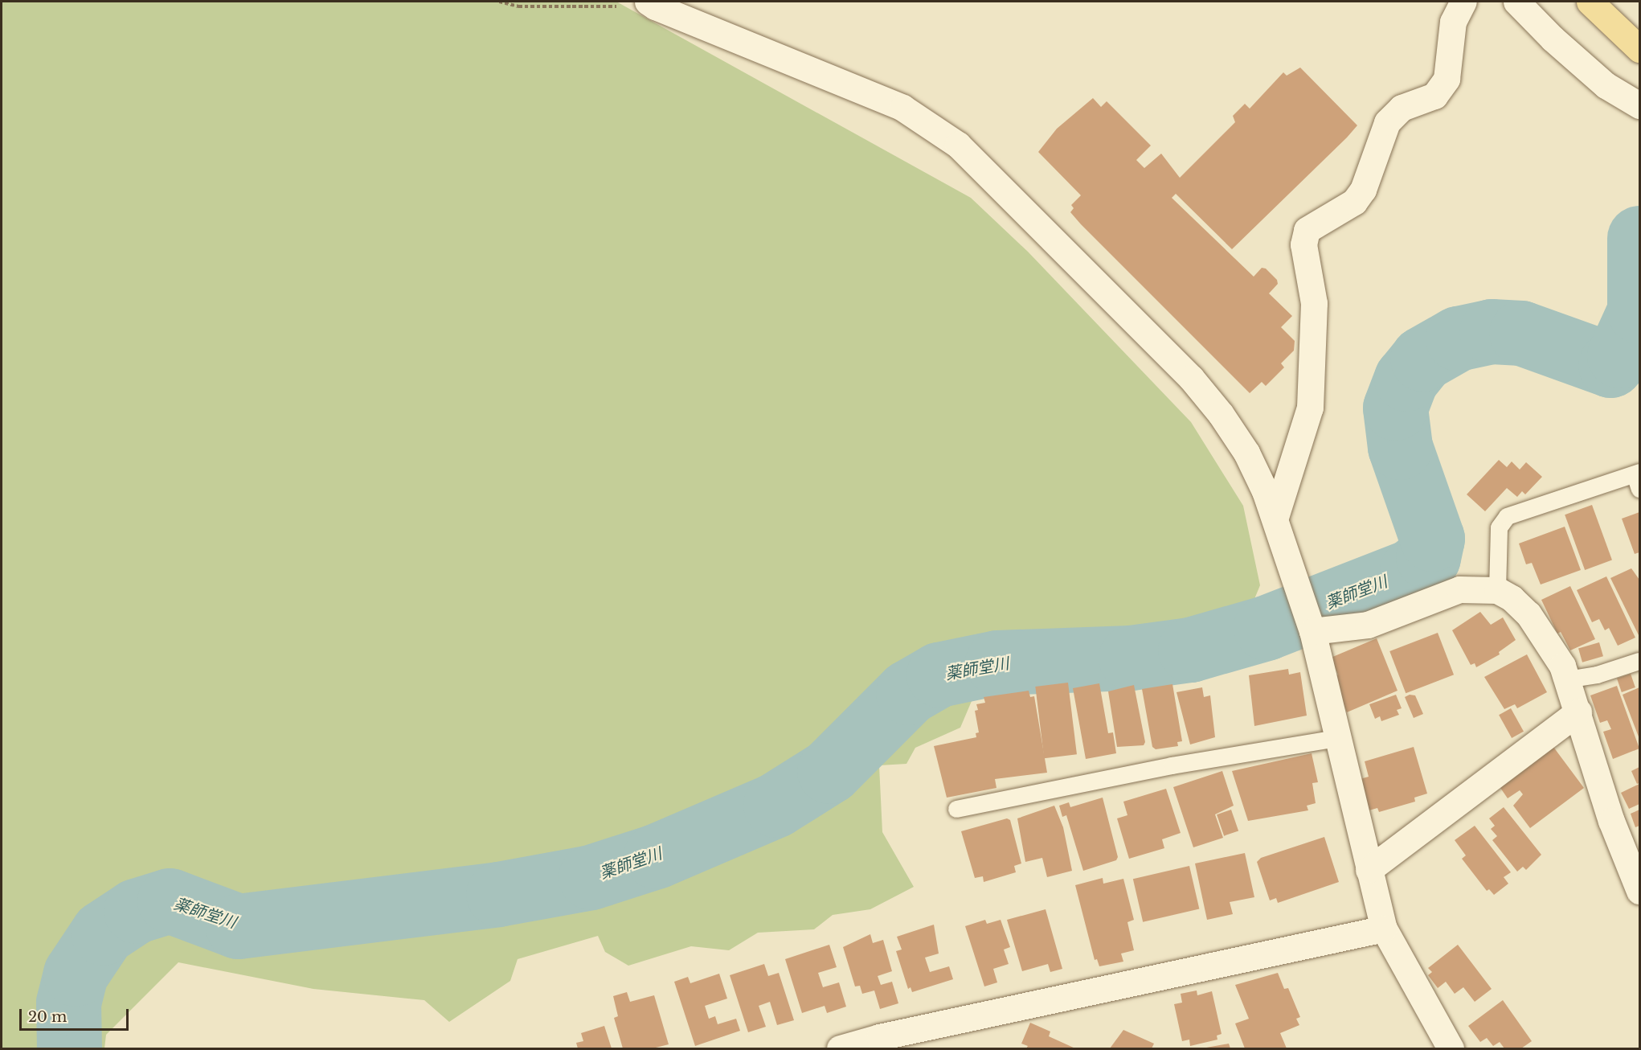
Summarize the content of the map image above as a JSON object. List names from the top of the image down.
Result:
{
  "water": ["薬師堂川"],
  "scale_bar": "20 m"
}
